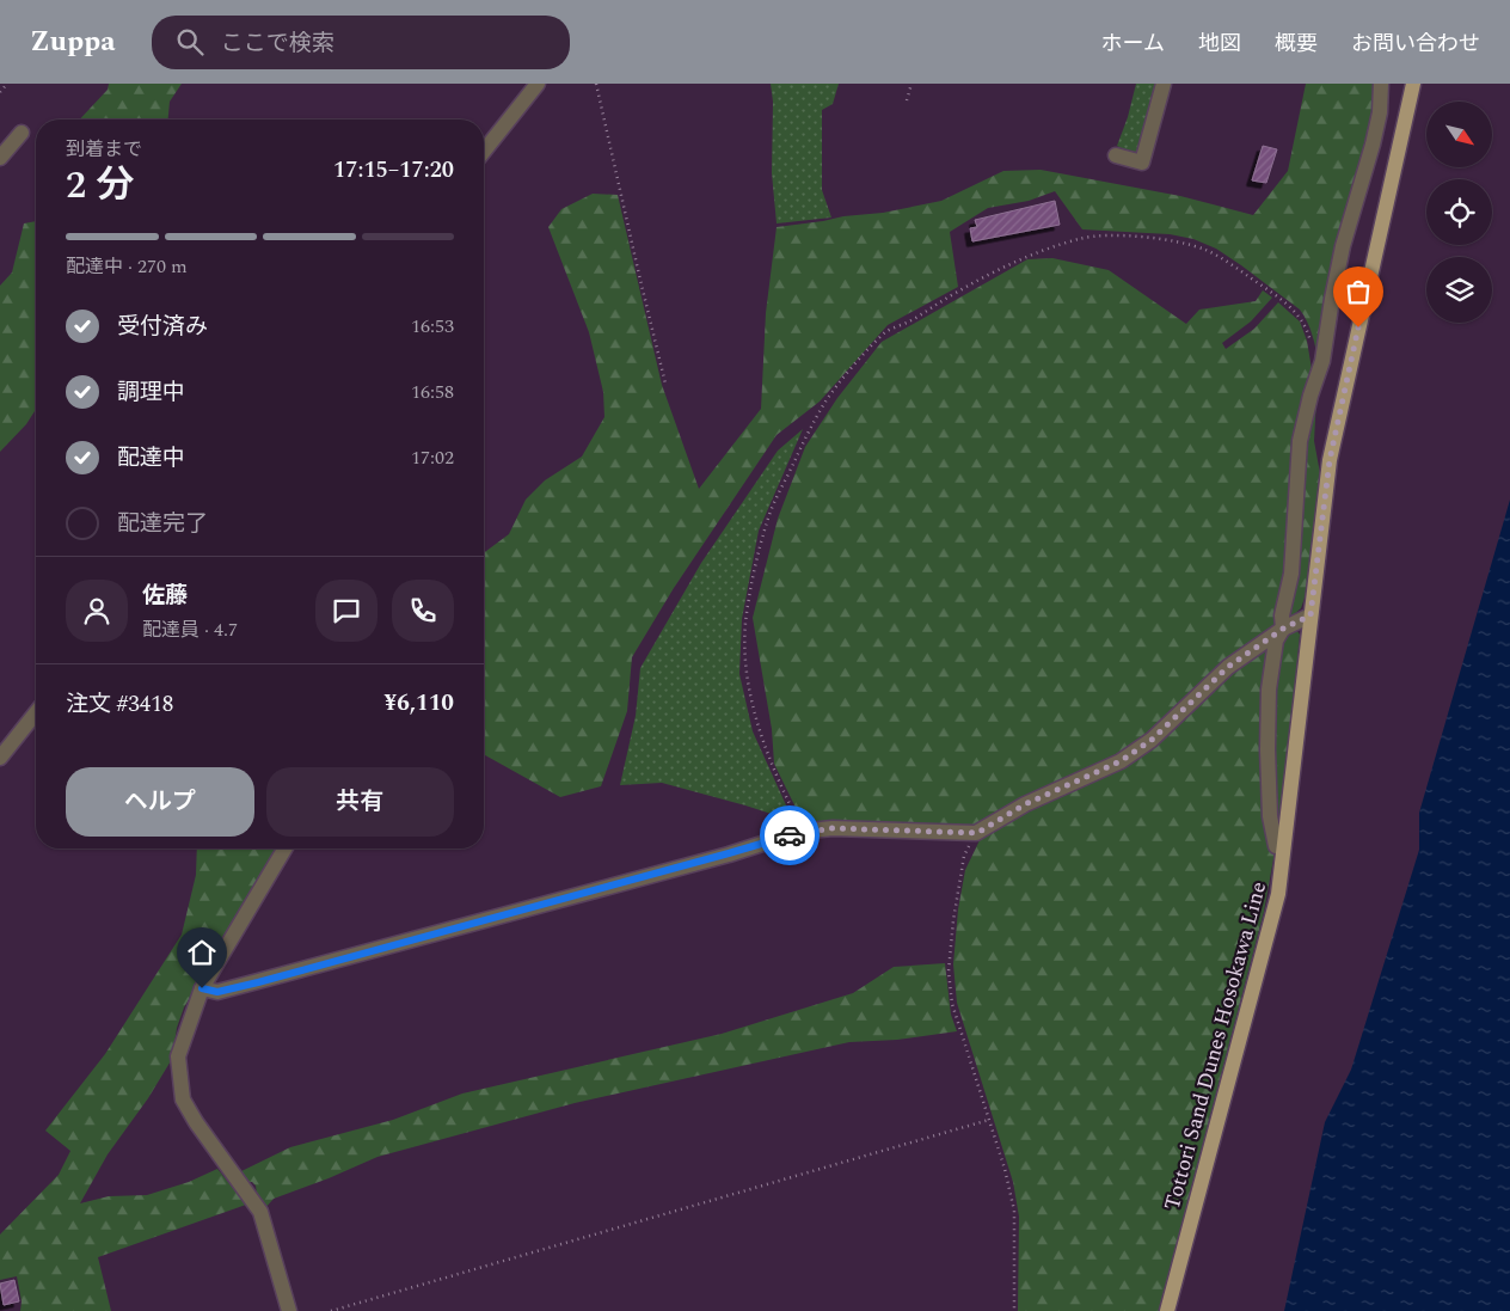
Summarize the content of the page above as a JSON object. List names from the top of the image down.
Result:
{
  "streets": {
    "main road": ["Tottori Sand Dunes Hosokawa Line"]
  },
  "north": "bottom right",
  "page": {
    "header": "Zuppa",
    "search": "ここで検索",
    "nav": [
      "ホーム",
      "地図",
      "概要",
      "お問い合わせ"
    ],
    "heading": ["2 分", "到着まで", "17:15–17:20"],
    "panel": [
      "佐藤",
      "配達員 · 4.7",
      "注文 #3418",
      "¥6,110"
    ],
    "bar": "配達中 · 270 m",
    "list": [
      ["受付済み", "16:53"],
      ["調理中", "16:58"],
      ["配達中", "17:02"],
      "配達完了"
    ],
    "buttons": ["ヘルプ", "共有"]
  }
}
